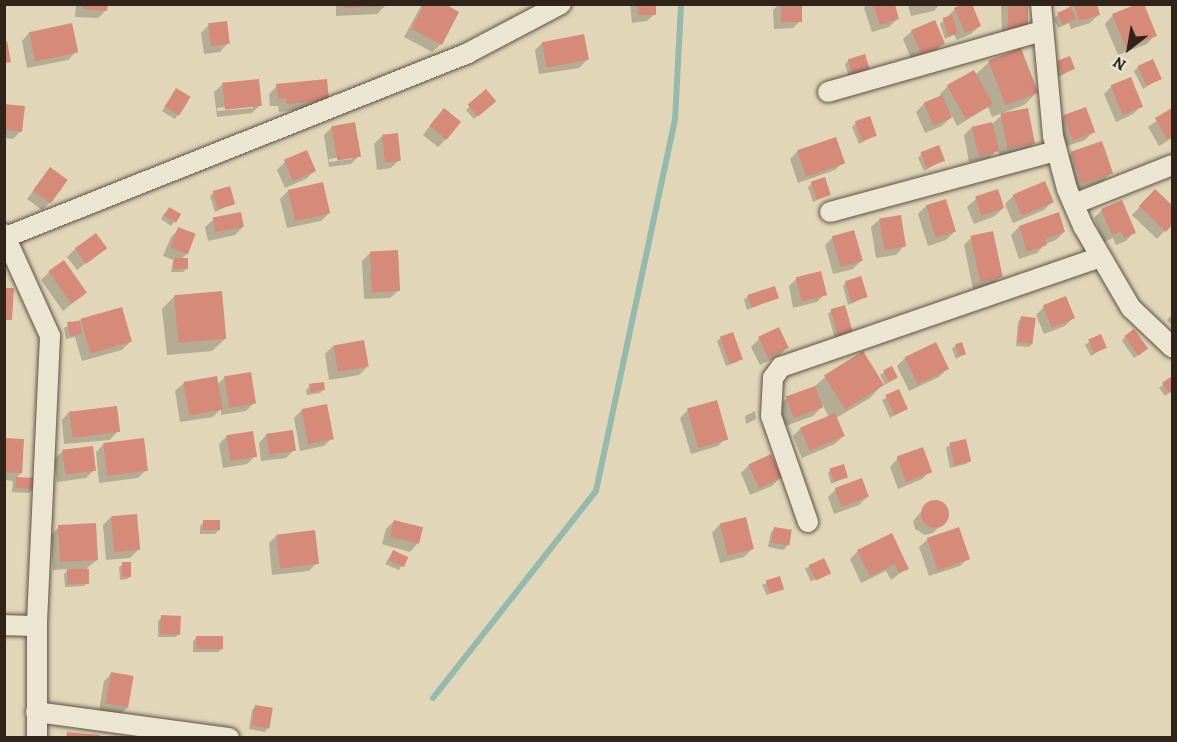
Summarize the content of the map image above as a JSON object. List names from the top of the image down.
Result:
{
  "north": "bottom left"
}
